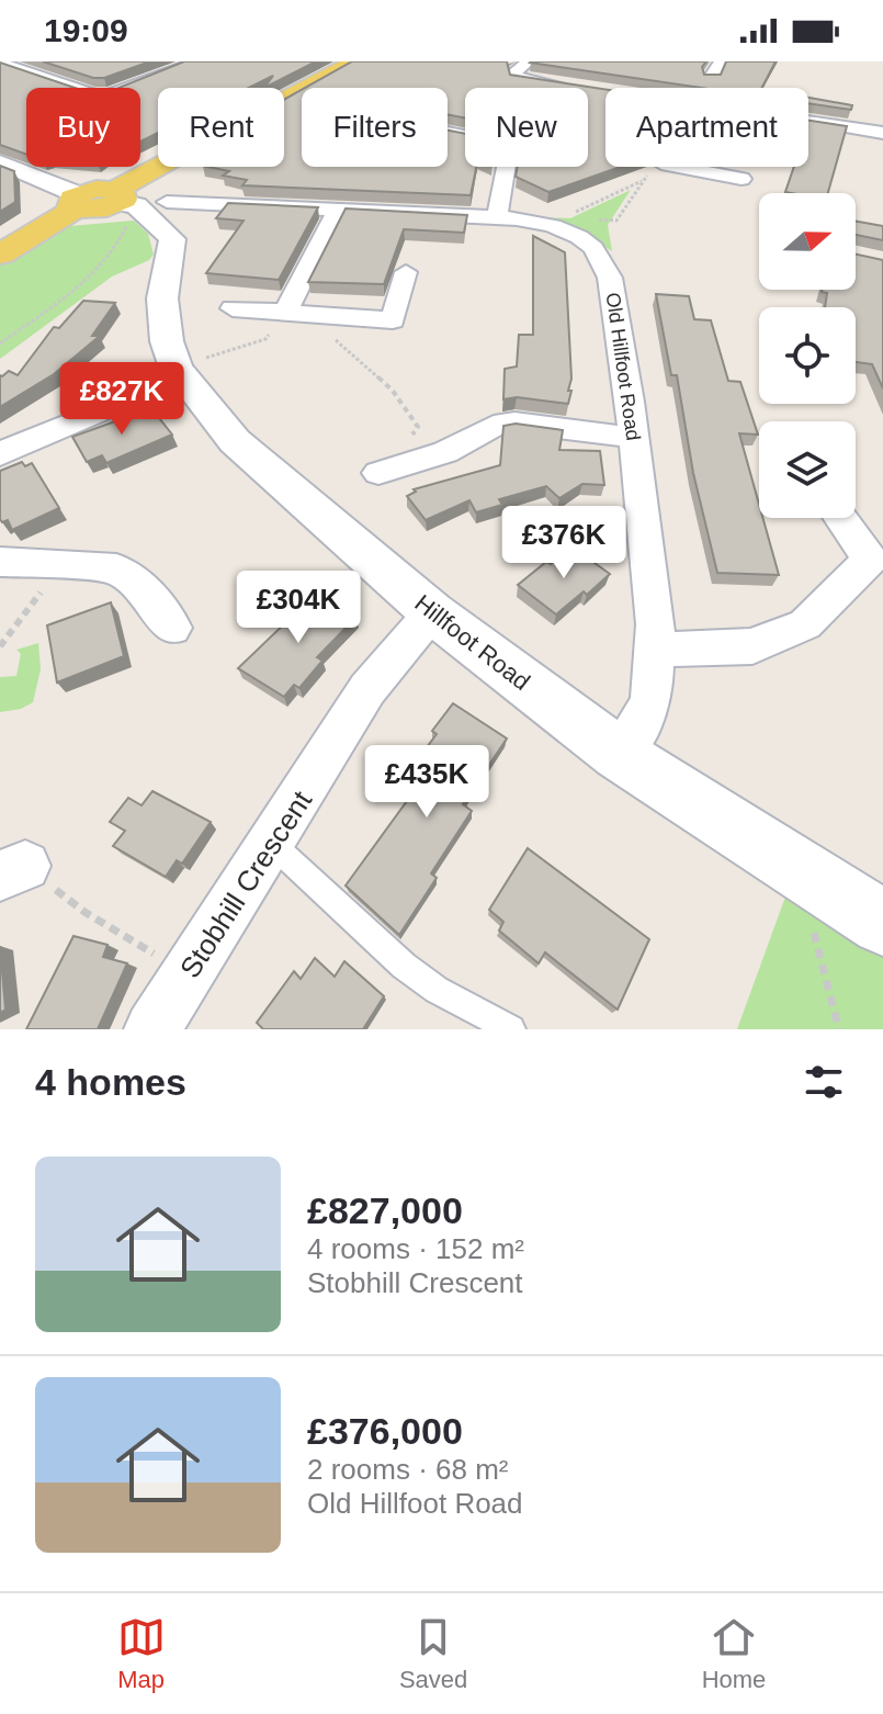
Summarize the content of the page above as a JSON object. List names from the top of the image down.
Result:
{
  "streets": {
    "street": ["Old Hillfoot Road", "Hillfoot Road", "Stobhill Crescent"]
  },
  "crossings": [
    ["Old Hillfoot Road", "Hillfoot Road"],
    ["Hillfoot Road", "Stobhill Crescent"]
  ],
  "north": "right",
  "page": {
    "status": "19:09",
    "chip": [
      "Buy",
      "Rent",
      "Filters",
      "New",
      "Apartment"
    ],
    "price": [
      "£827K",
      "£376K",
      "£304K",
      "£435K"
    ],
    "heading": "4 homes",
    "list": [
      {
        "name": "£827,000",
        "note": "4 rooms · 152 m² · Stobhill Crescent"
      },
      {
        "name": "£376,000",
        "note": "2 rooms · 68 m² · Old Hillfoot Road"
      }
    ],
    "tabs": ["Map", "Saved", "Home"]
  }
}
